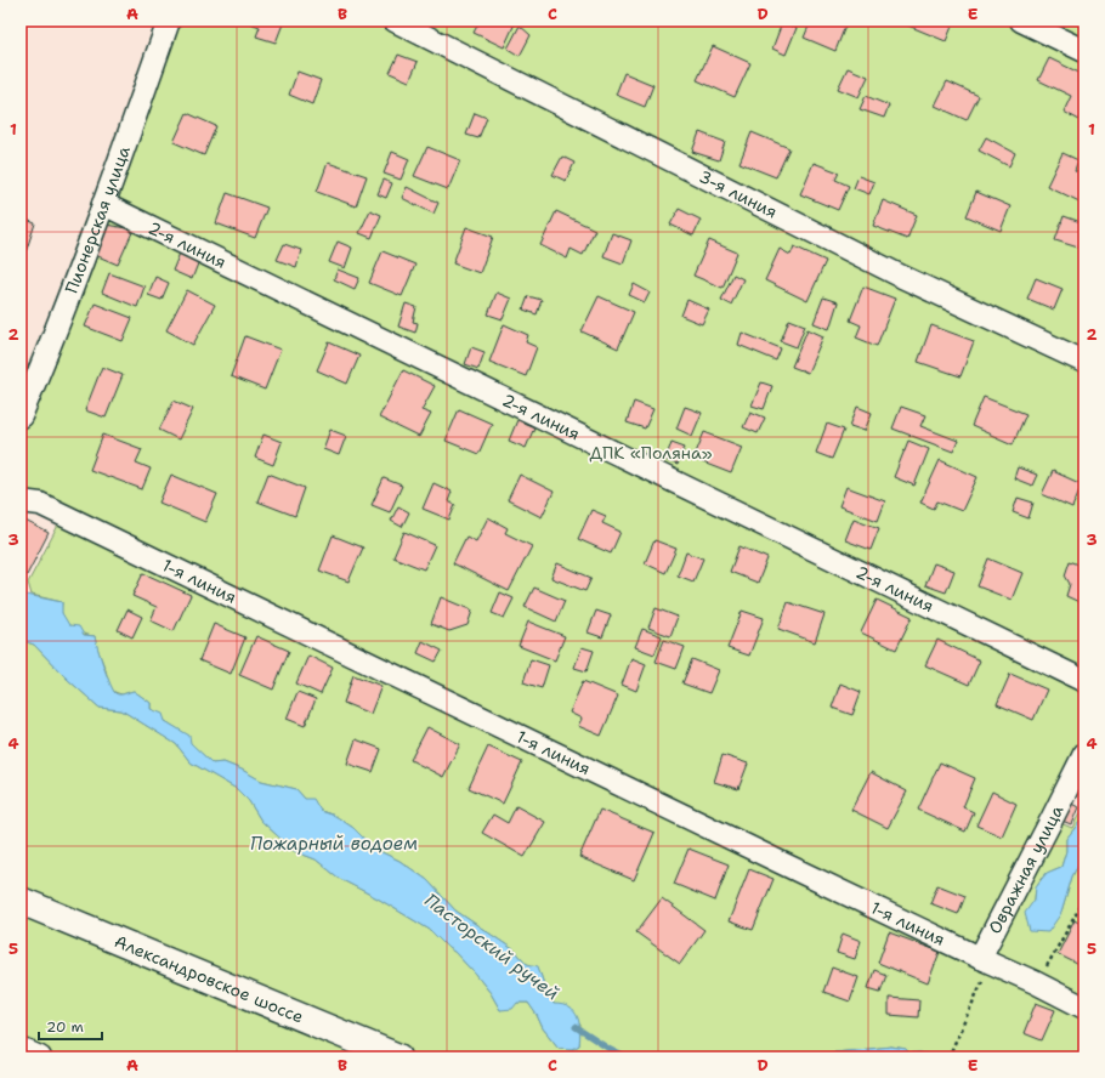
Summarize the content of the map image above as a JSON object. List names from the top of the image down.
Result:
{
  "streets": {
    "street": [
      "3-я линия",
      "Пионерская улица",
      "2-я линия",
      "1-я линия",
      "Овражная улица",
      "Александровское шоссе"
    ]
  },
  "crossings": [
    ["Пионерская улица", "2-я линия"],
    ["1-я линия", "Овражная улица"]
  ],
  "water": ["Пожарный водоем", "Пасторский ручей"],
  "parks": ["ДПК «Поляна»"],
  "scale_bar": "20 m",
  "grid": {
    "columns": [
      "A",
      "B",
      "C",
      "D",
      "E"
    ],
    "rows": [
      "1",
      "2",
      "3",
      "4",
      "5"
    ]
  }
}
